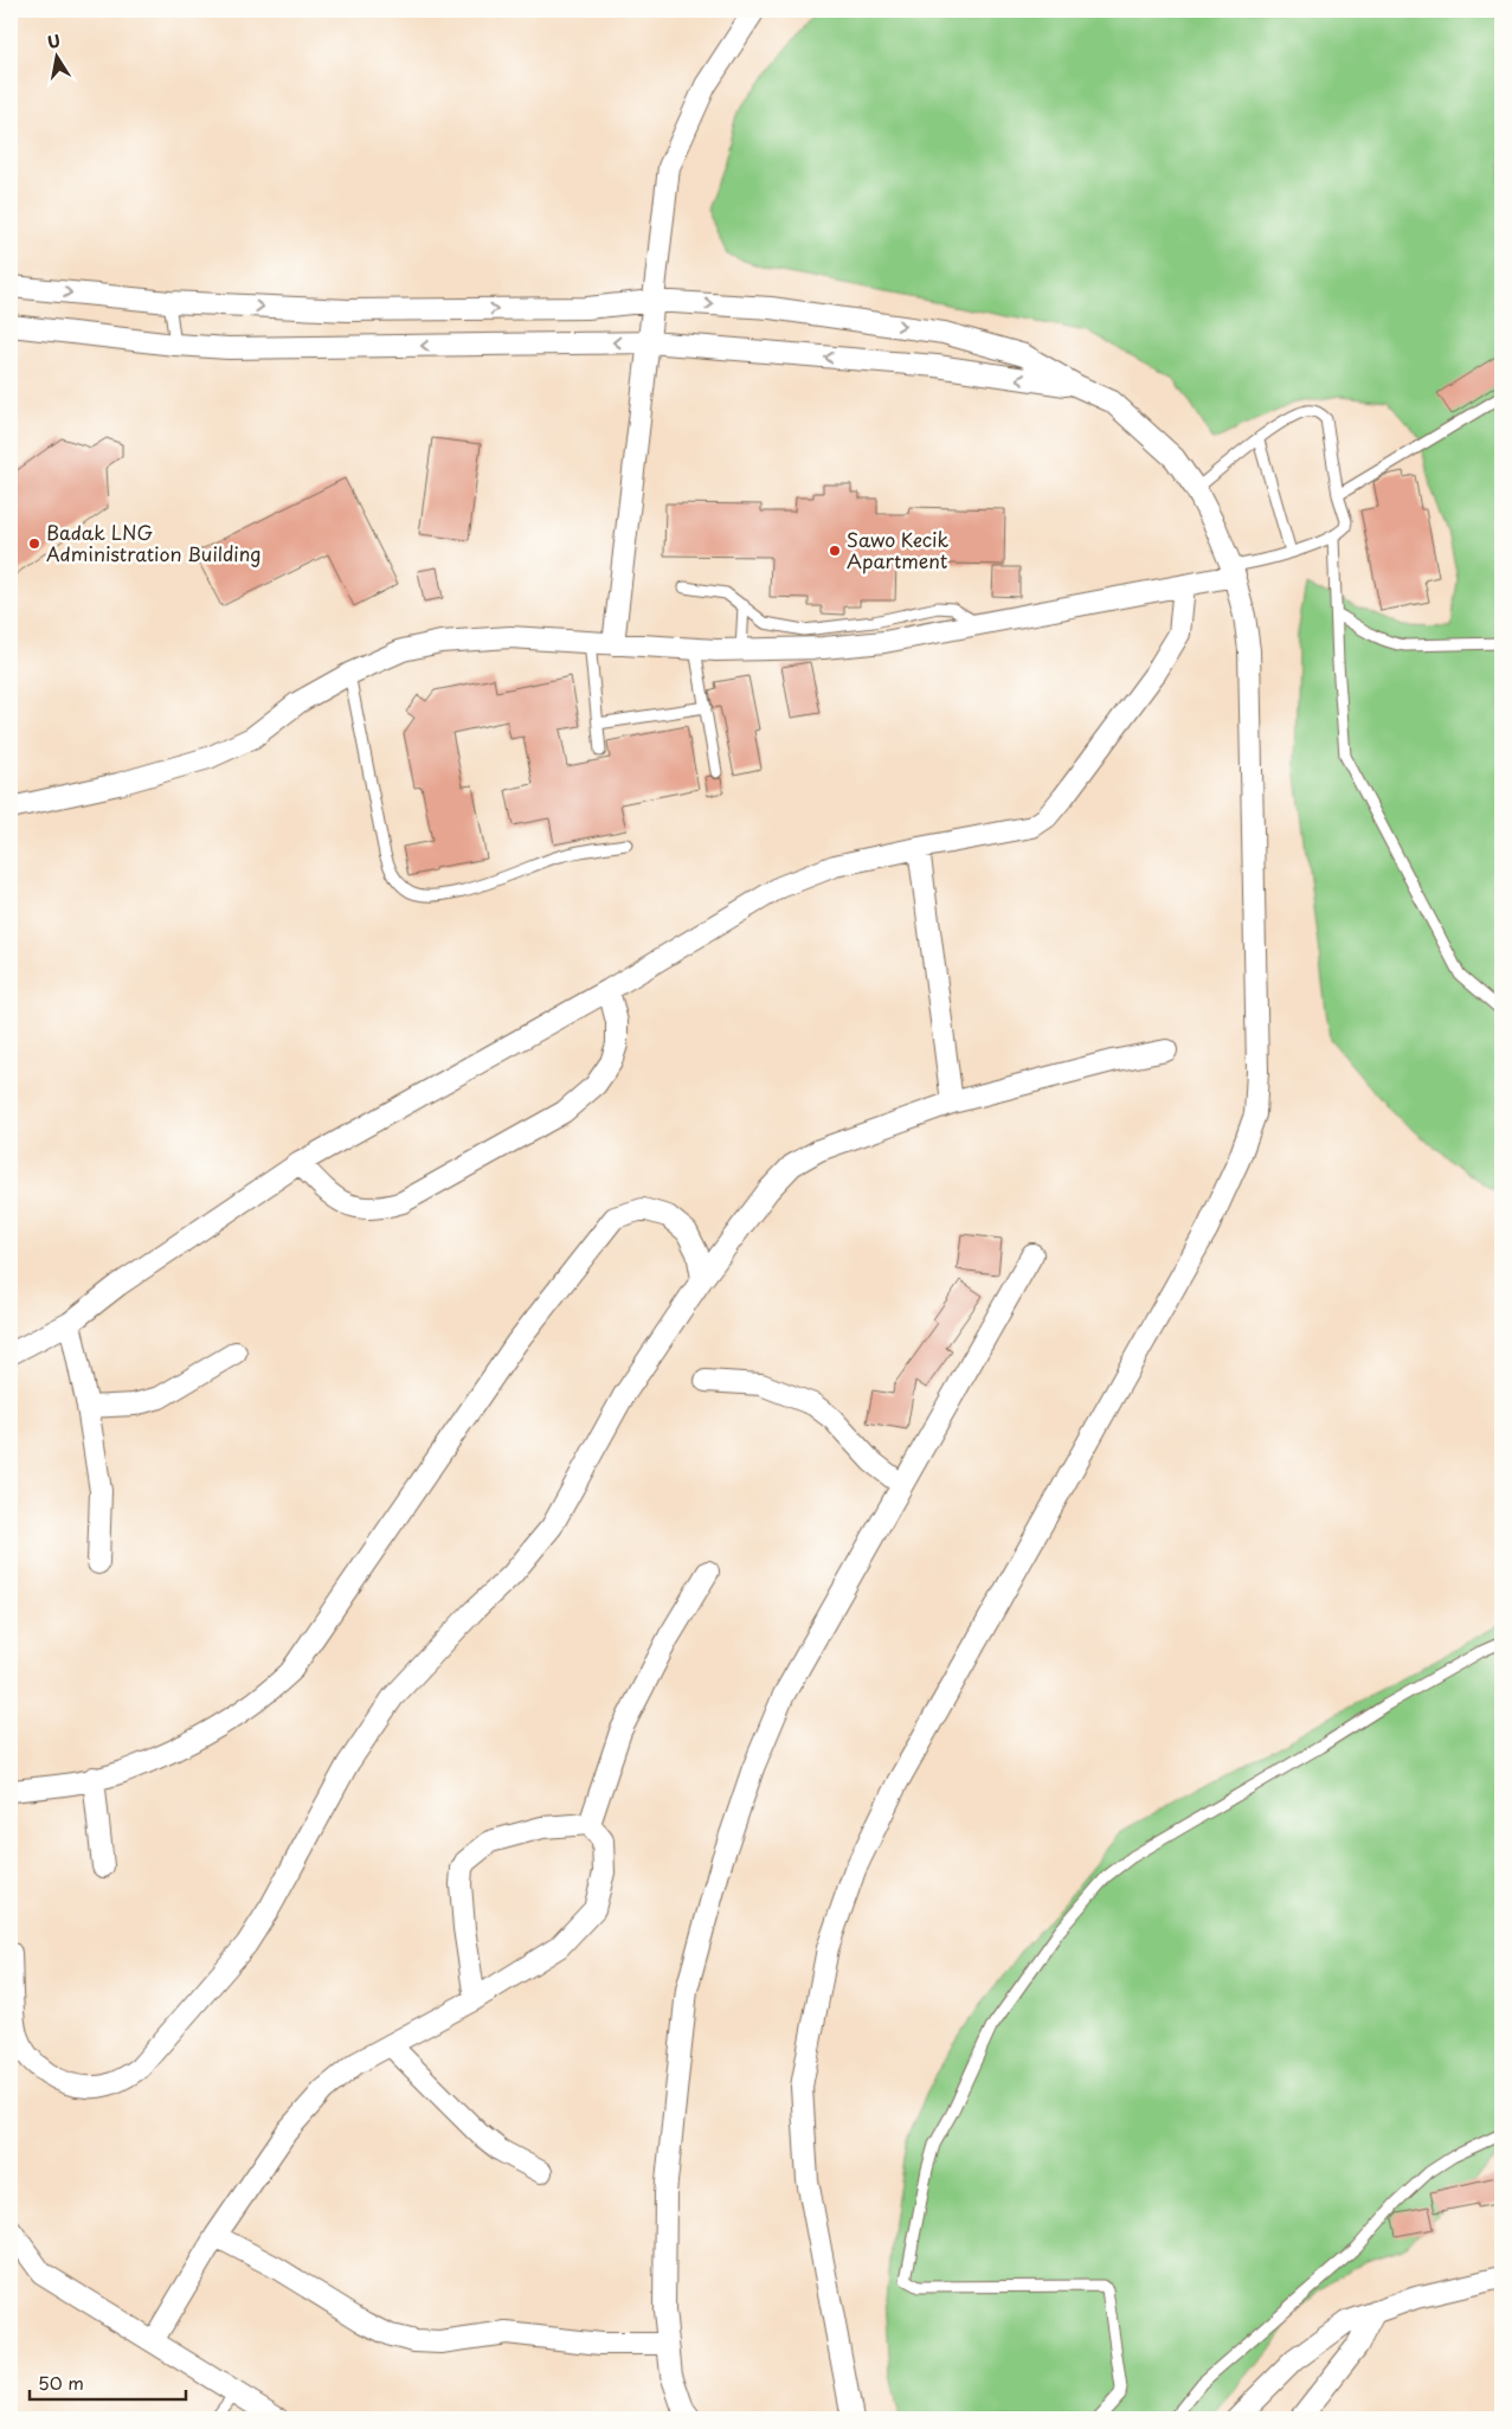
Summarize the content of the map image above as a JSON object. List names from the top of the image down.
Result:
{
  "places": ["Badak LNG Administration Building", "Sawo Kecik Apartment"],
  "scale_bar": "50 m",
  "north": "top"
}
